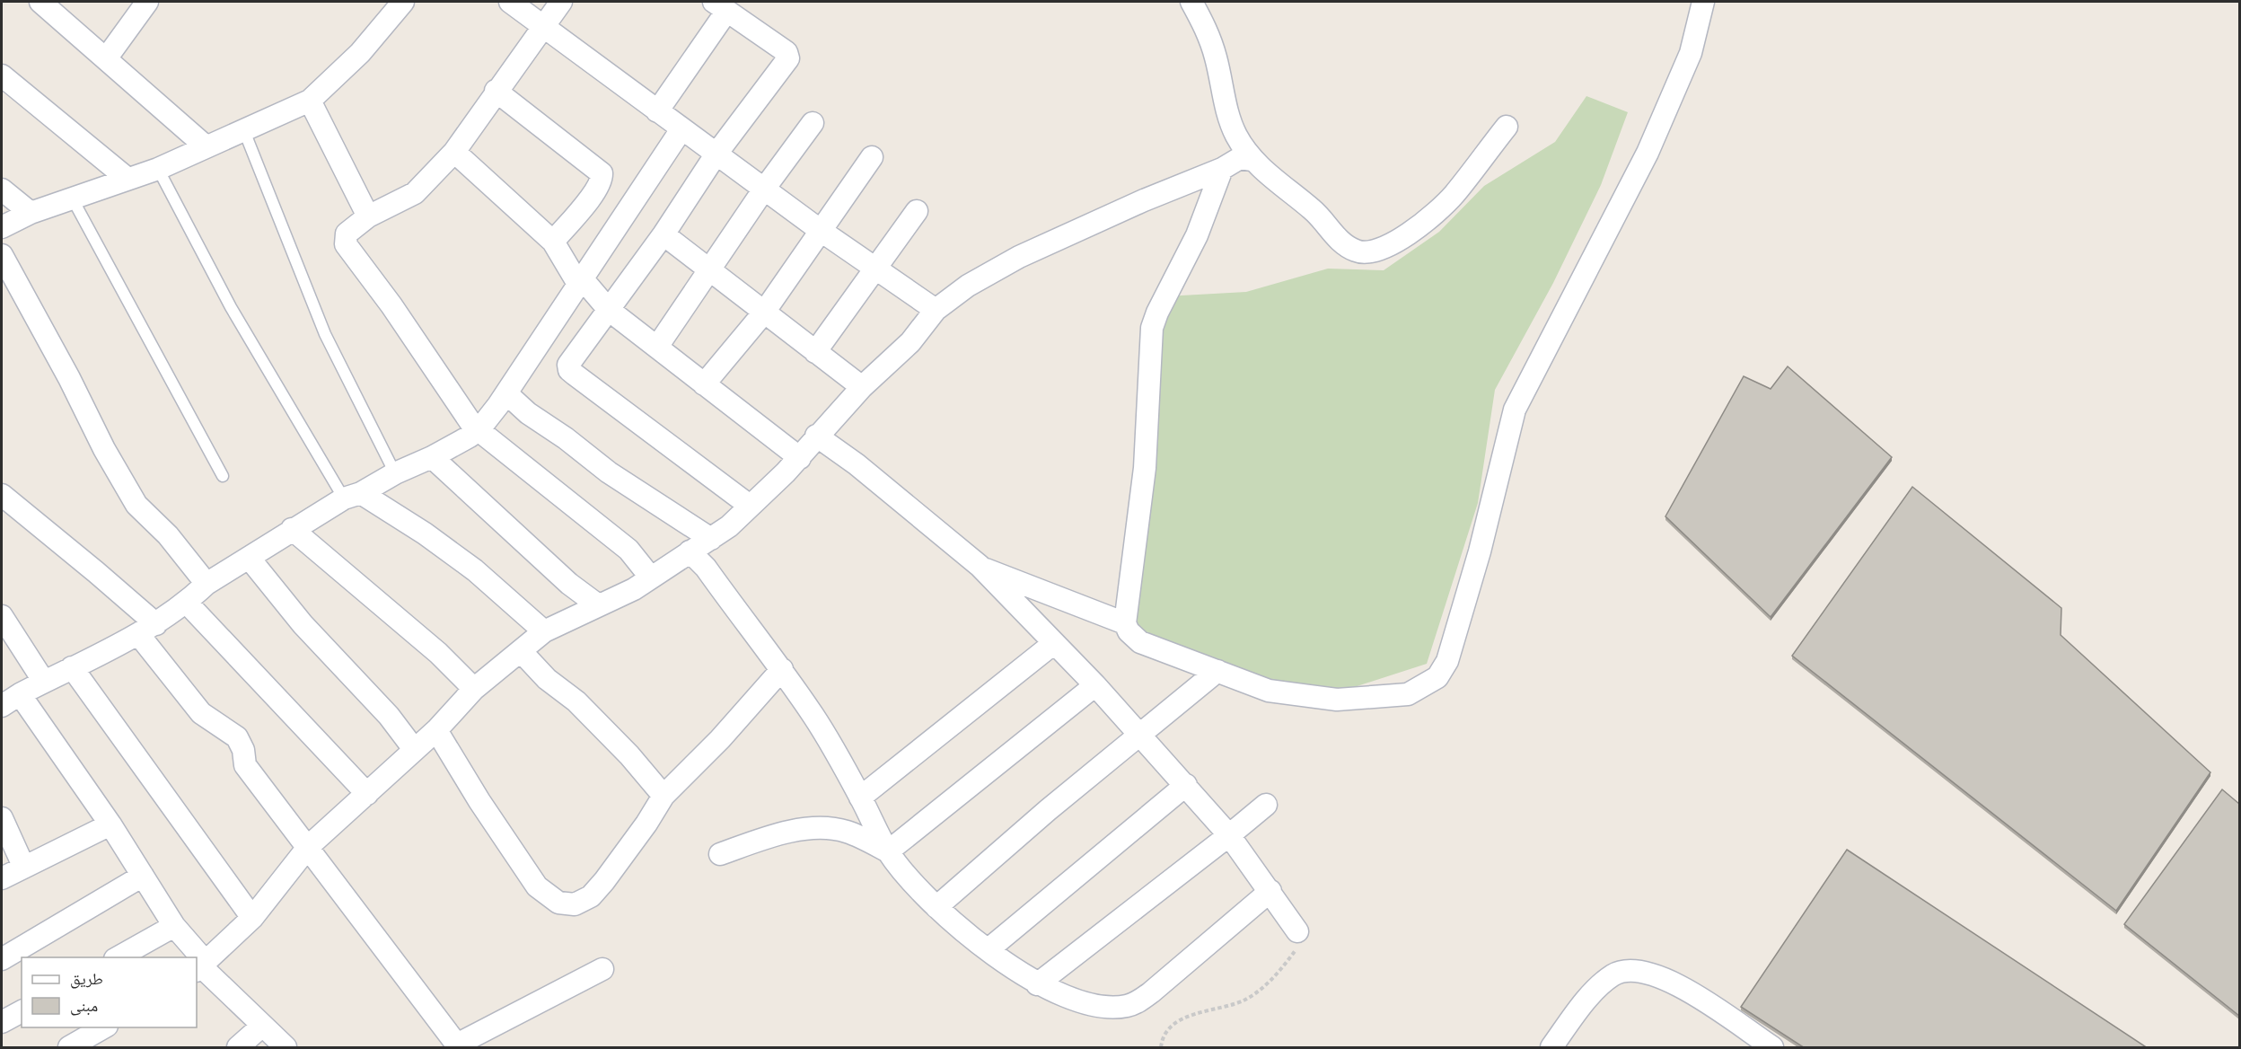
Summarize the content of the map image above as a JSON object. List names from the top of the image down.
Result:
{
  "legend": ["طريق", "مبنى"]
}
